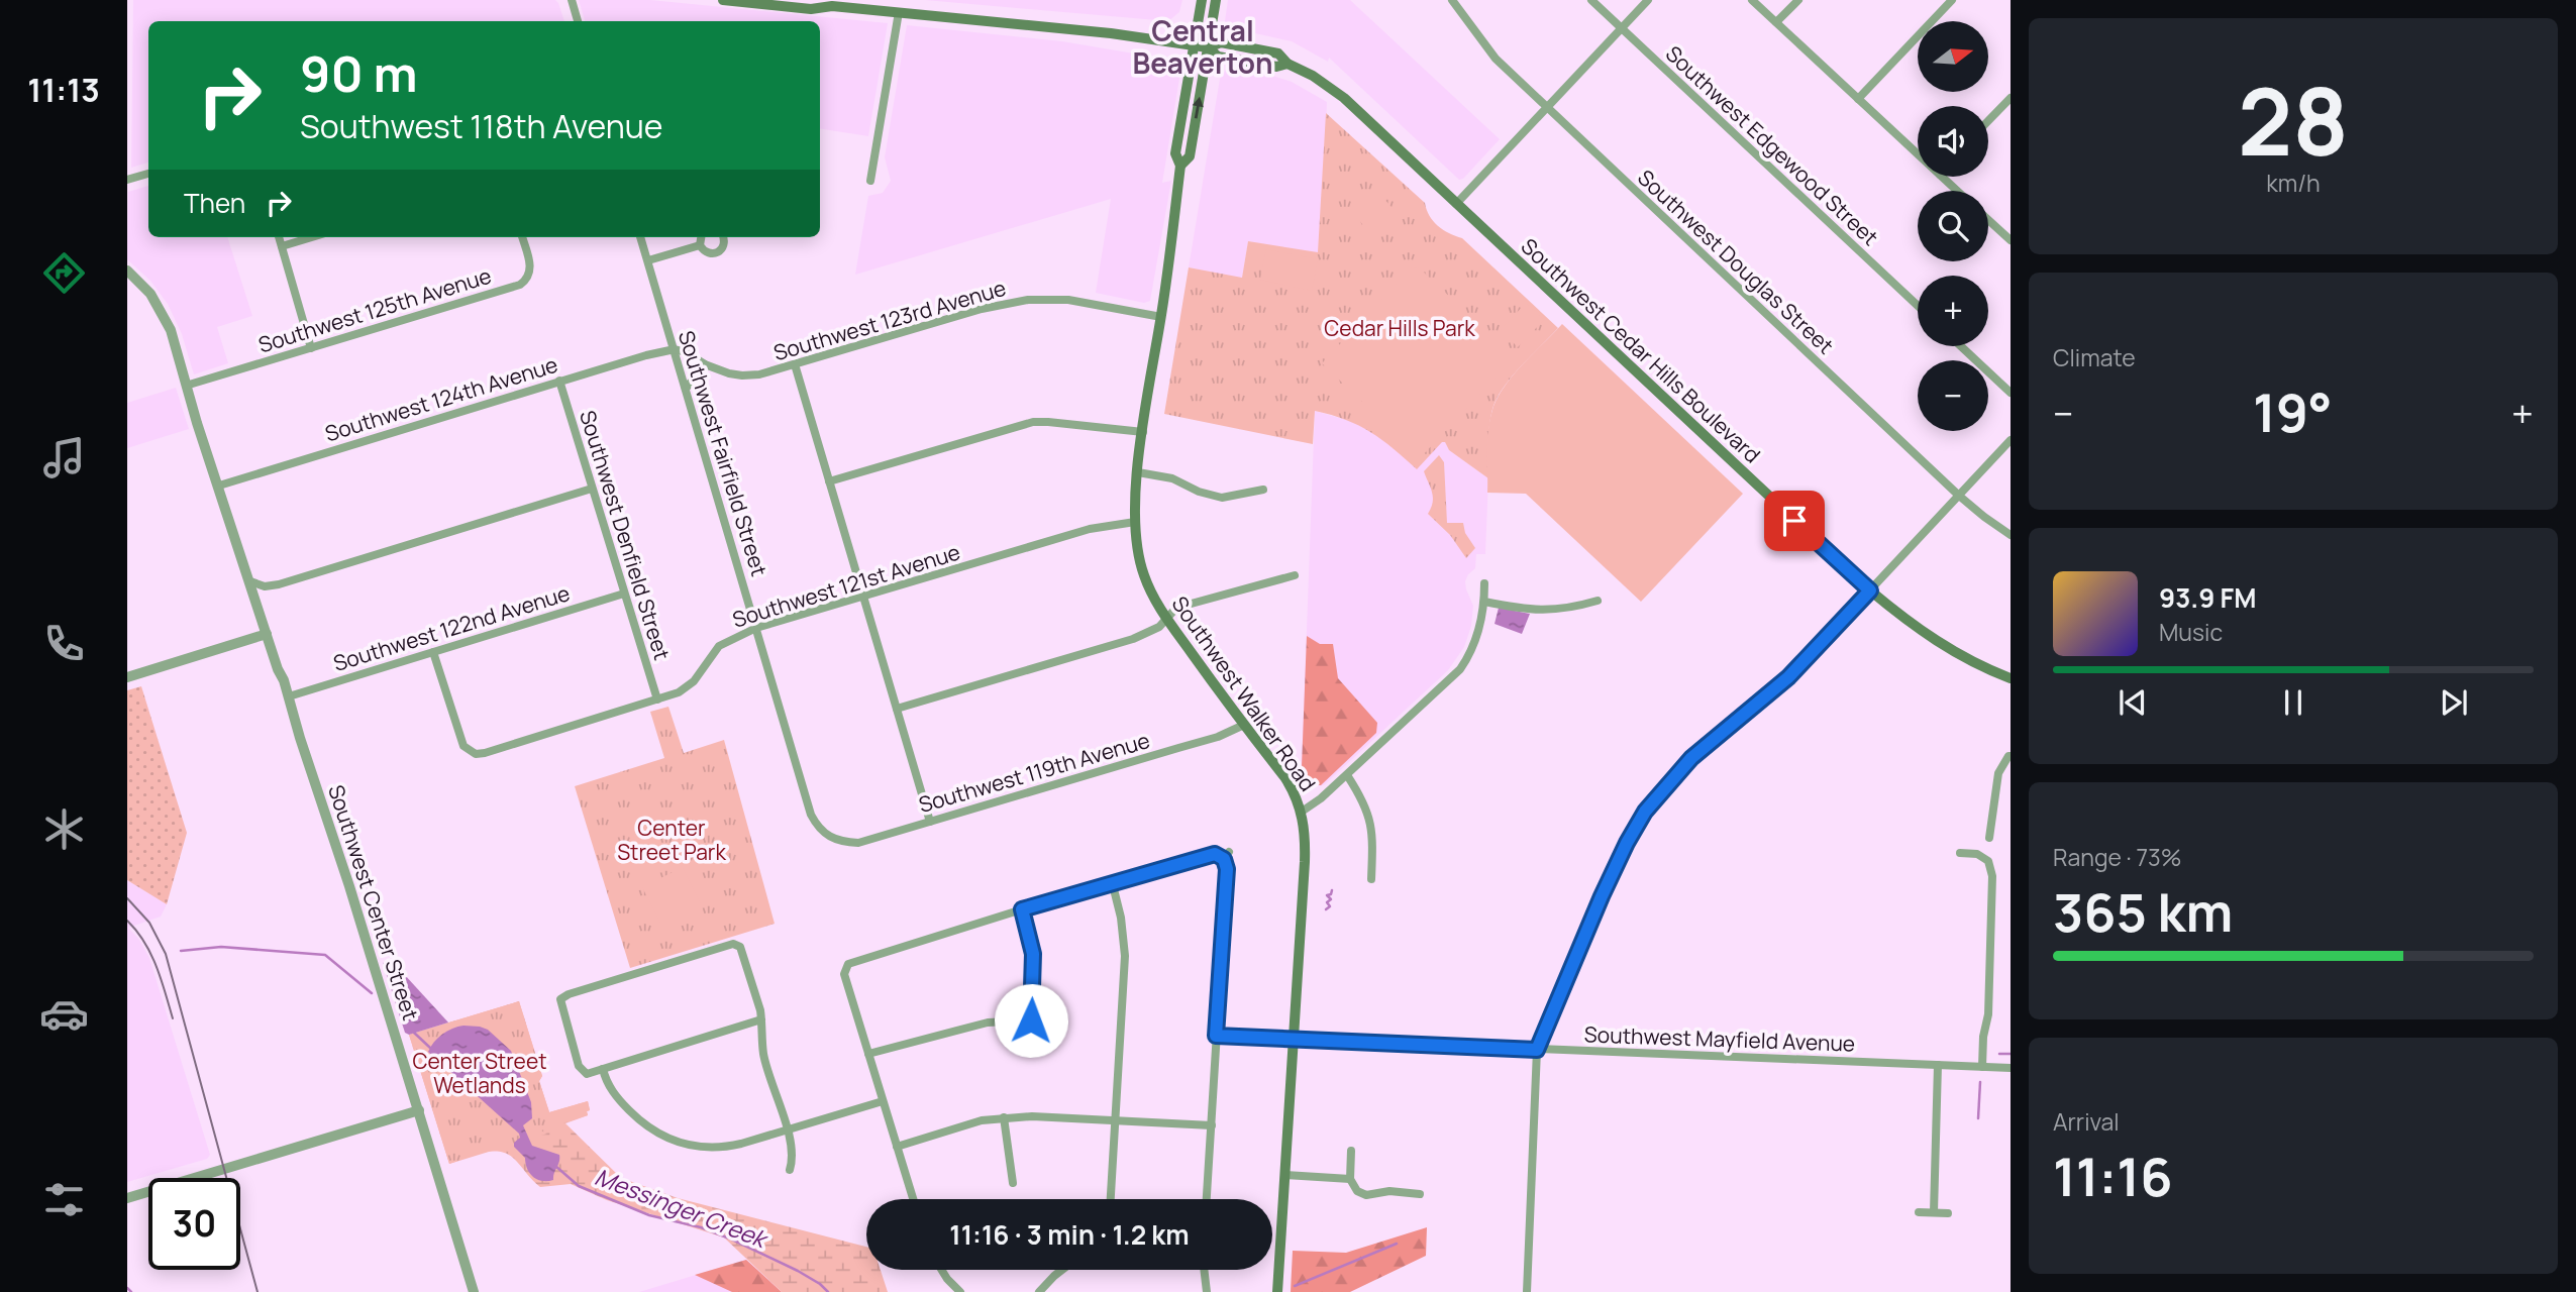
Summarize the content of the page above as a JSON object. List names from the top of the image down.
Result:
{
  "streets": {
    "main road": ["Southwest Cedar Hills Boulevard", "Southwest Walker Road"],
    "street": [
      "Southwest Edgewood Street",
      "Southwest Douglas Street",
      "Southwest 125th Avenue",
      "Southwest 123rd Avenue",
      "Southwest 124th Avenue",
      "Southwest Fairfield Street",
      "Southwest Denfield Street",
      "Southwest 121st Avenue",
      "Southwest 122nd Avenue",
      "Southwest 119th Avenue",
      "Southwest Center Street",
      "Southwest Mayfield Avenue"
    ]
  },
  "crossings": [
    ["Southwest 125th Avenue", "Southwest Center Street"],
    ["Southwest 123rd Avenue", "Southwest 124th Avenue"],
    ["Southwest 123rd Avenue", "Southwest Fairfield Street"],
    ["Southwest 123rd Avenue", "Southwest Walker Road"],
    ["Southwest Cedar Hills Boulevard", "Southwest Walker Road"],
    ["Southwest 124th Avenue", "Southwest Fairfield Street"],
    ["Southwest 124th Avenue", "Southwest Denfield Street"],
    ["Southwest 124th Avenue", "Southwest Center Street"],
    ["Southwest Fairfield Street", "Southwest 121st Avenue"],
    ["Southwest Fairfield Street", "Southwest 119th Avenue"],
    ["Southwest Denfield Street", "Southwest 121st Avenue"],
    ["Southwest Denfield Street", "Southwest 122nd Avenue"],
    ["Southwest 121st Avenue", "Southwest 122nd Avenue"],
    ["Southwest 121st Avenue", "Southwest Walker Road"],
    ["Southwest 122nd Avenue", "Southwest Center Street"],
    ["Southwest Walker Road", "Southwest 119th Avenue"],
    ["Southwest Walker Road", "Southwest Mayfield Avenue"]
  ],
  "districts": ["Central Beaverton"],
  "water": ["Messinger Creek"],
  "parks": ["Cedar Hills Park", "Center Street Park", "Center Street Wetlands"],
  "north": "right",
  "page": {
    "tabs": "11:13",
    "tile": [
      ["28", "km/h"],
      "Climate",
      ["Range · 73%", "365 km"],
      ["Arrival", "11:16"]
    ],
    "map_buttons": ["+", "−"],
    "turn": ["90 m", "Southwest 118th Avenue"],
    "then": "Then",
    "heat": ["−", "19°", "+"],
    "song": ["93.9 FM", "Music"],
    "limit": "30",
    "trip": "11:16 · 3 min · 1.2 km"
  }
}
